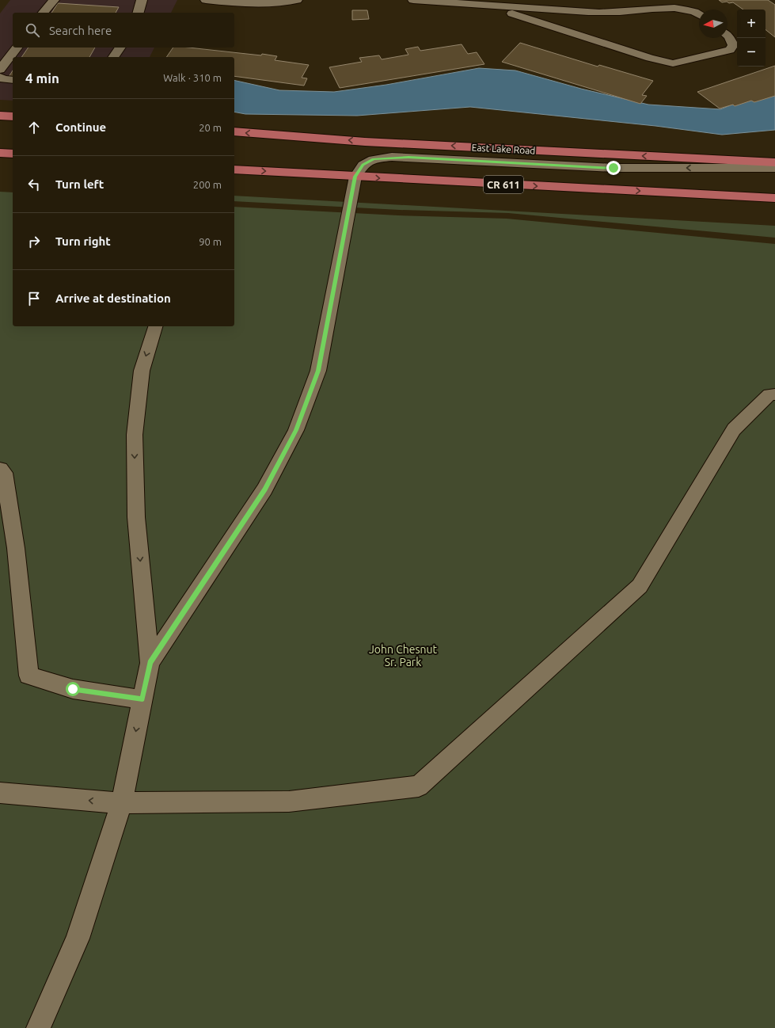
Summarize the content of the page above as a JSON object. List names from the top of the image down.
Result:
{
  "streets": {
    "main road": ["East Lake Road", "CR 611"]
  },
  "parks": ["John Chesnut Sr. Park"],
  "north": "left",
  "page": {
    "map_buttons": ["+", "−"],
    "search": "Search here",
    "heading": ["4 min", "Walk · 310 m"],
    "list": [
      ["Continue", "20 m"],
      ["Turn left", "200 m"],
      ["Turn right", "90 m"],
      "Arrive at destination"
    ]
  }
}
